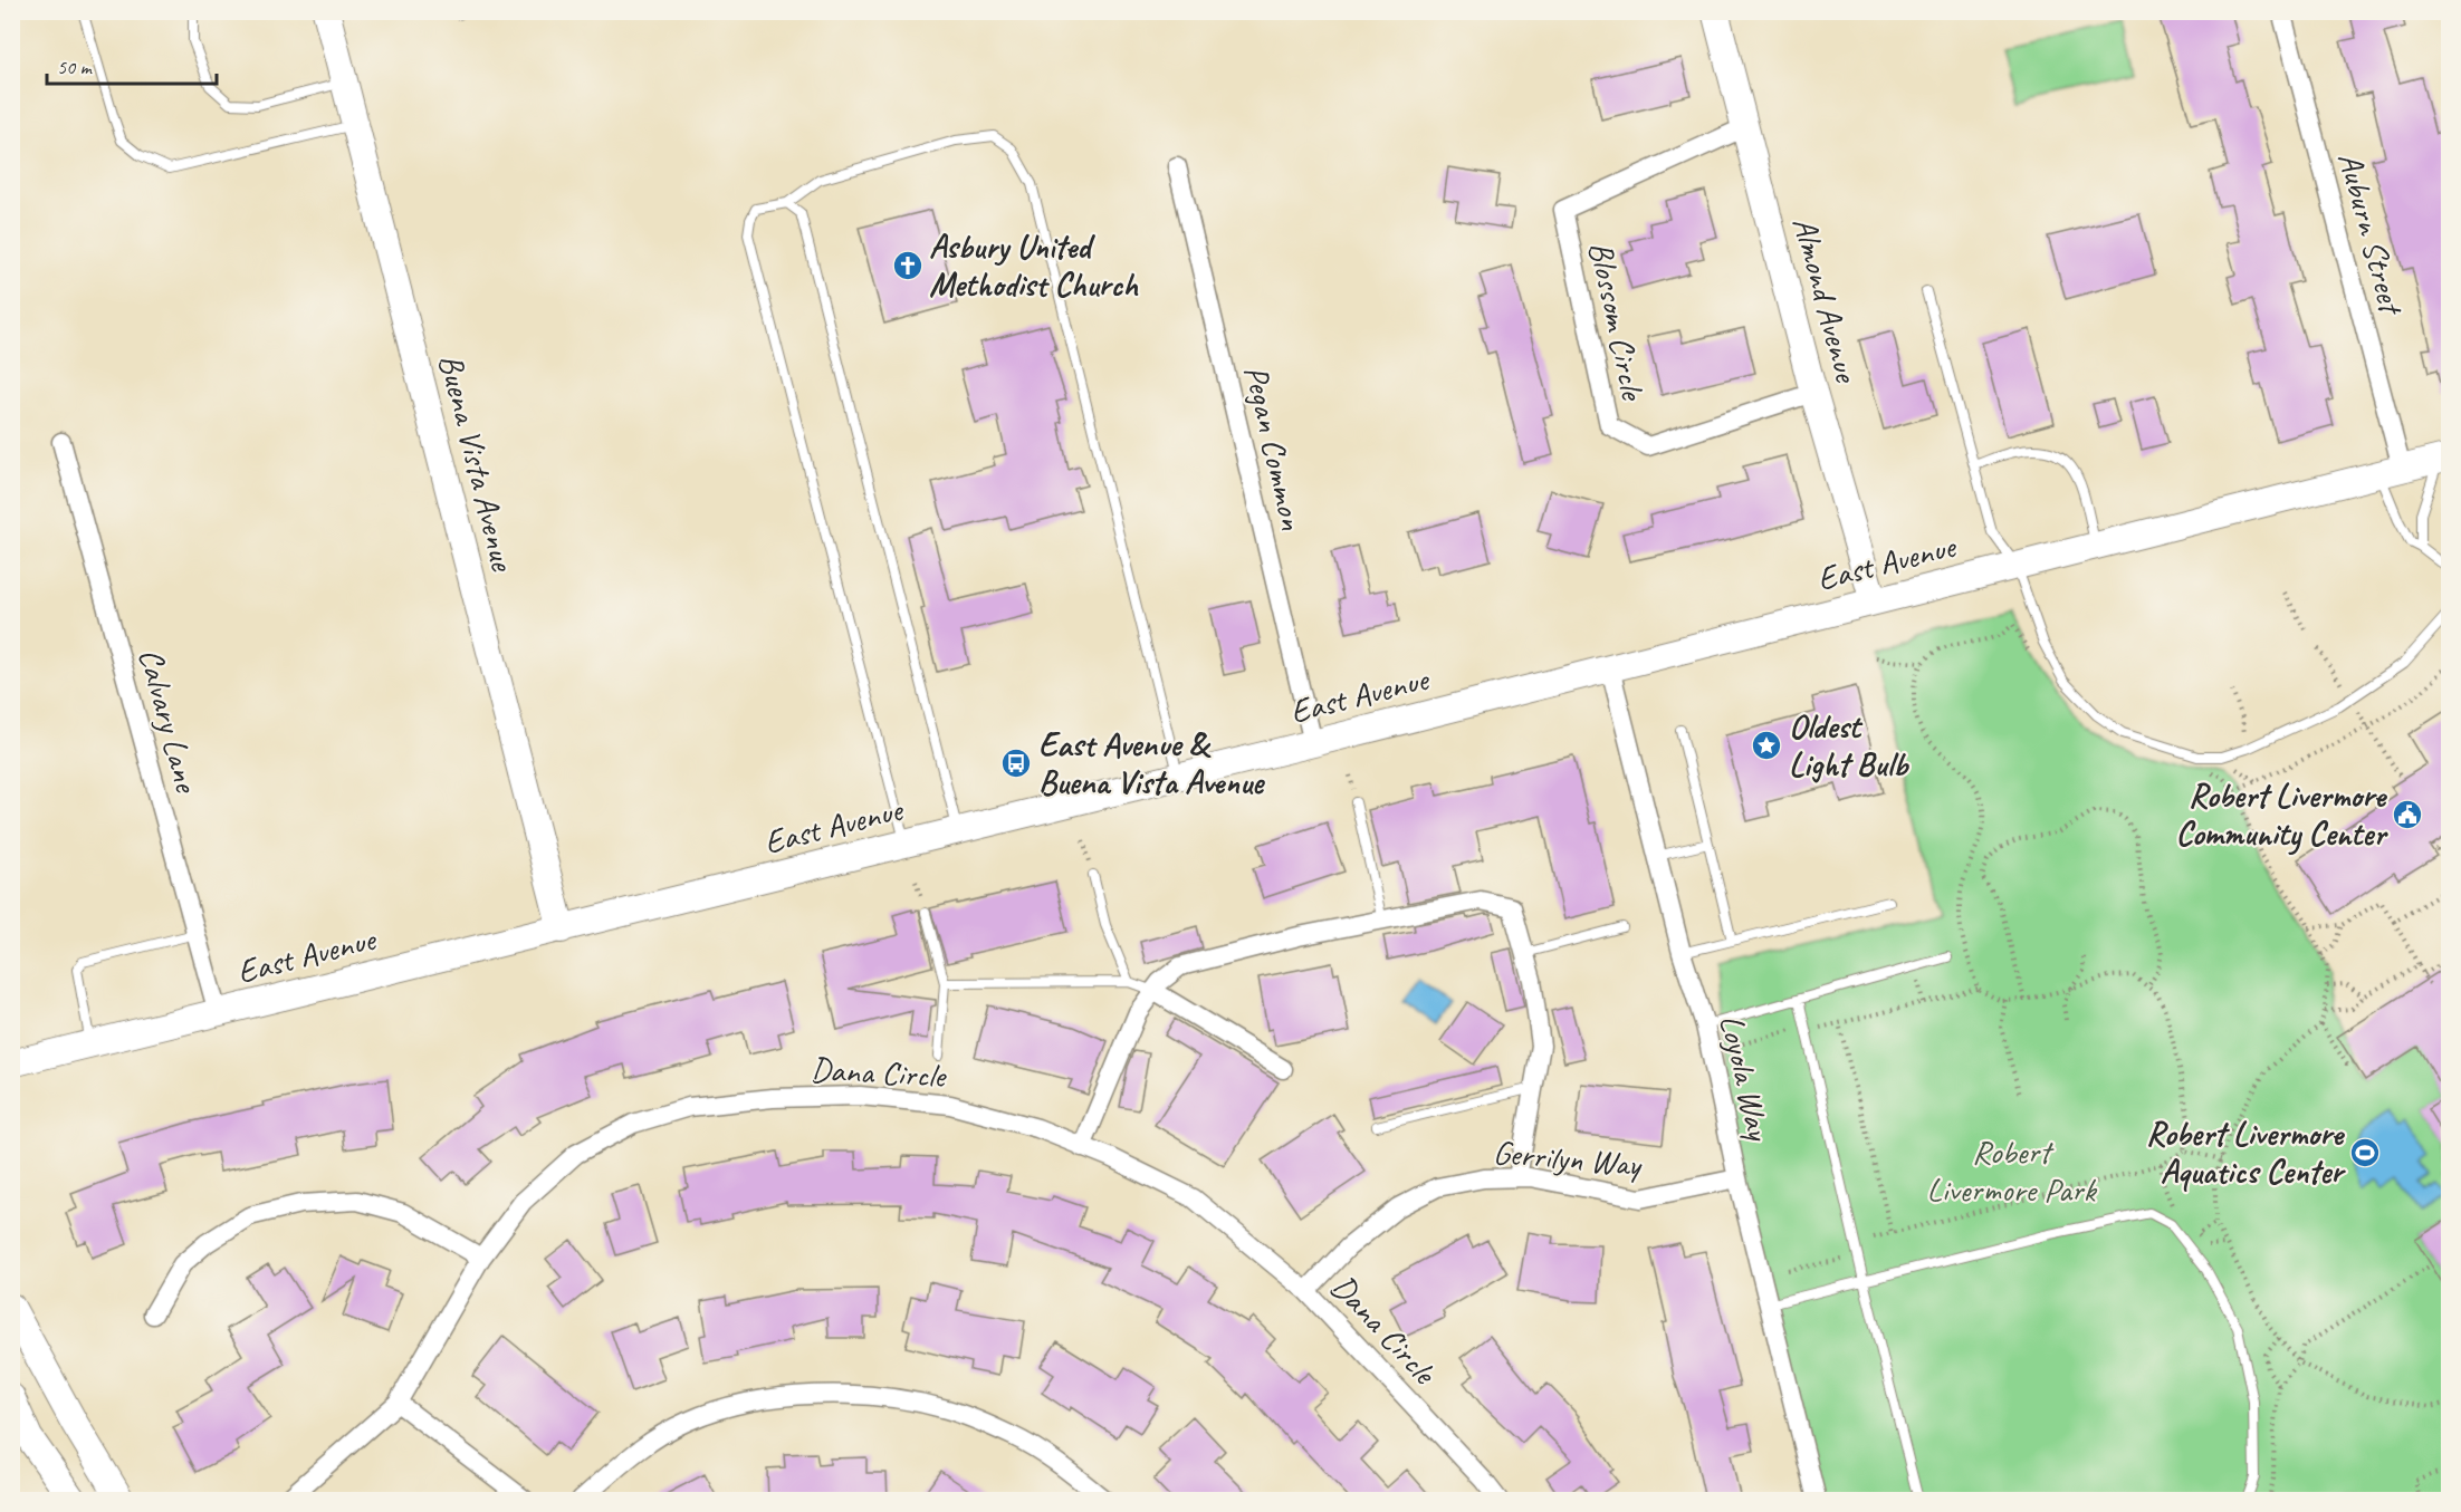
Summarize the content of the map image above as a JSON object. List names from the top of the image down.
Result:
{
  "streets": {
    "main road": ["Almond Avenue", "Buena Vista Avenue", "East Avenue"],
    "street": [
      "Auburn Street",
      "Blossom Circle",
      "Pegan Common",
      "Calvary Lane",
      "Dana Circle",
      "Loyola Way",
      "Gerrilyn Way"
    ]
  },
  "crossings": [
    ["Auburn Street", "East Avenue"],
    ["Almond Avenue", "Blossom Circle"],
    ["Almond Avenue", "East Avenue"],
    ["Pegan Common", "East Avenue"],
    ["Buena Vista Avenue", "East Avenue"],
    ["East Avenue", "Calvary Lane"],
    ["East Avenue", "Loyola Way"],
    ["Dana Circle", "Gerrilyn Way"],
    ["Loyola Way", "Gerrilyn Way"]
  ],
  "parks": ["Robert Livermore Park"],
  "places": {
    "church": ["Asbury United Methodist Church"],
    "place": ["Oldest Light Bulb"],
    "bus stop": ["East Avenue & Buena Vista Avenue"],
    "public building": ["Robert Livermore Community Center"],
    "sports": ["Robert Livermore Aquatics Center"]
  },
  "scale_bar": "50 m"
}
